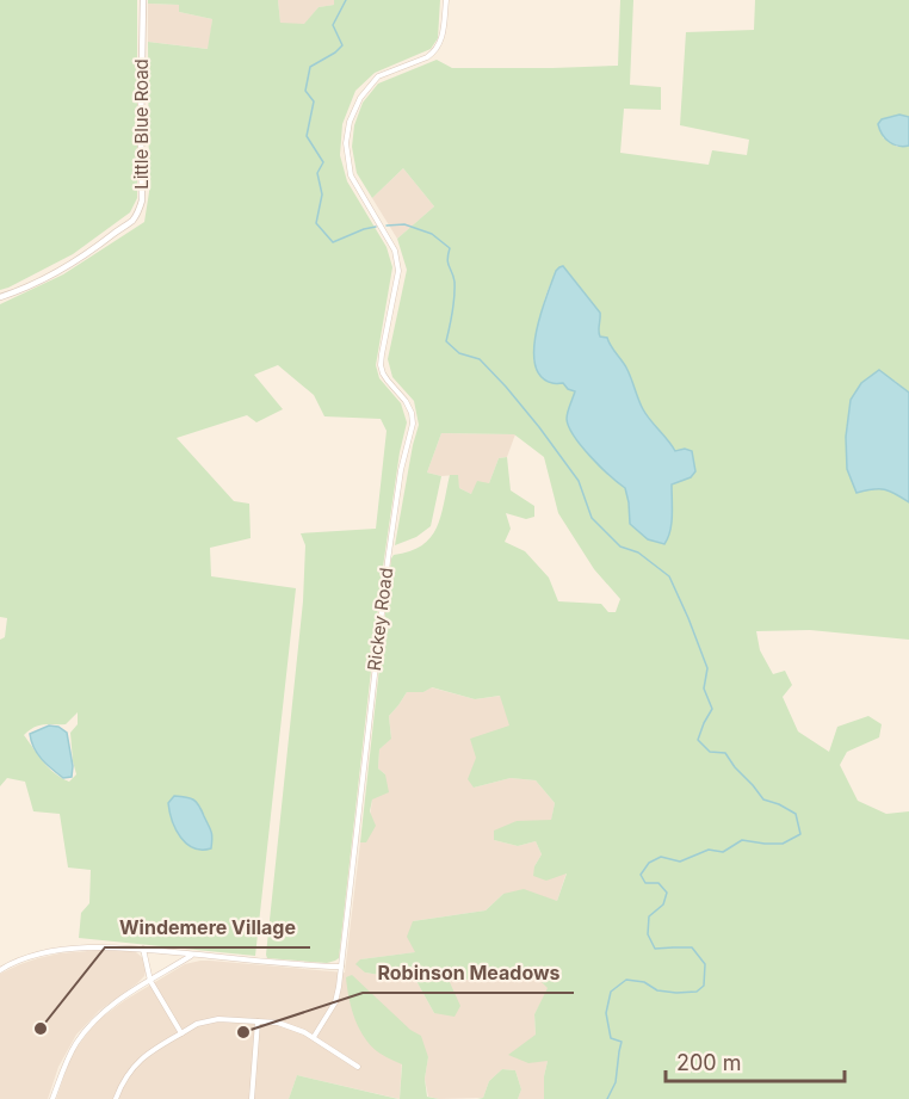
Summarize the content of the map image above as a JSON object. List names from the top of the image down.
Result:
{
  "streets": {
    "street": ["Little Blue Road", "Rickey Road"]
  },
  "places": ["Windemere Village", "Robinson Meadows"],
  "scale_bar": "200 m"
}
